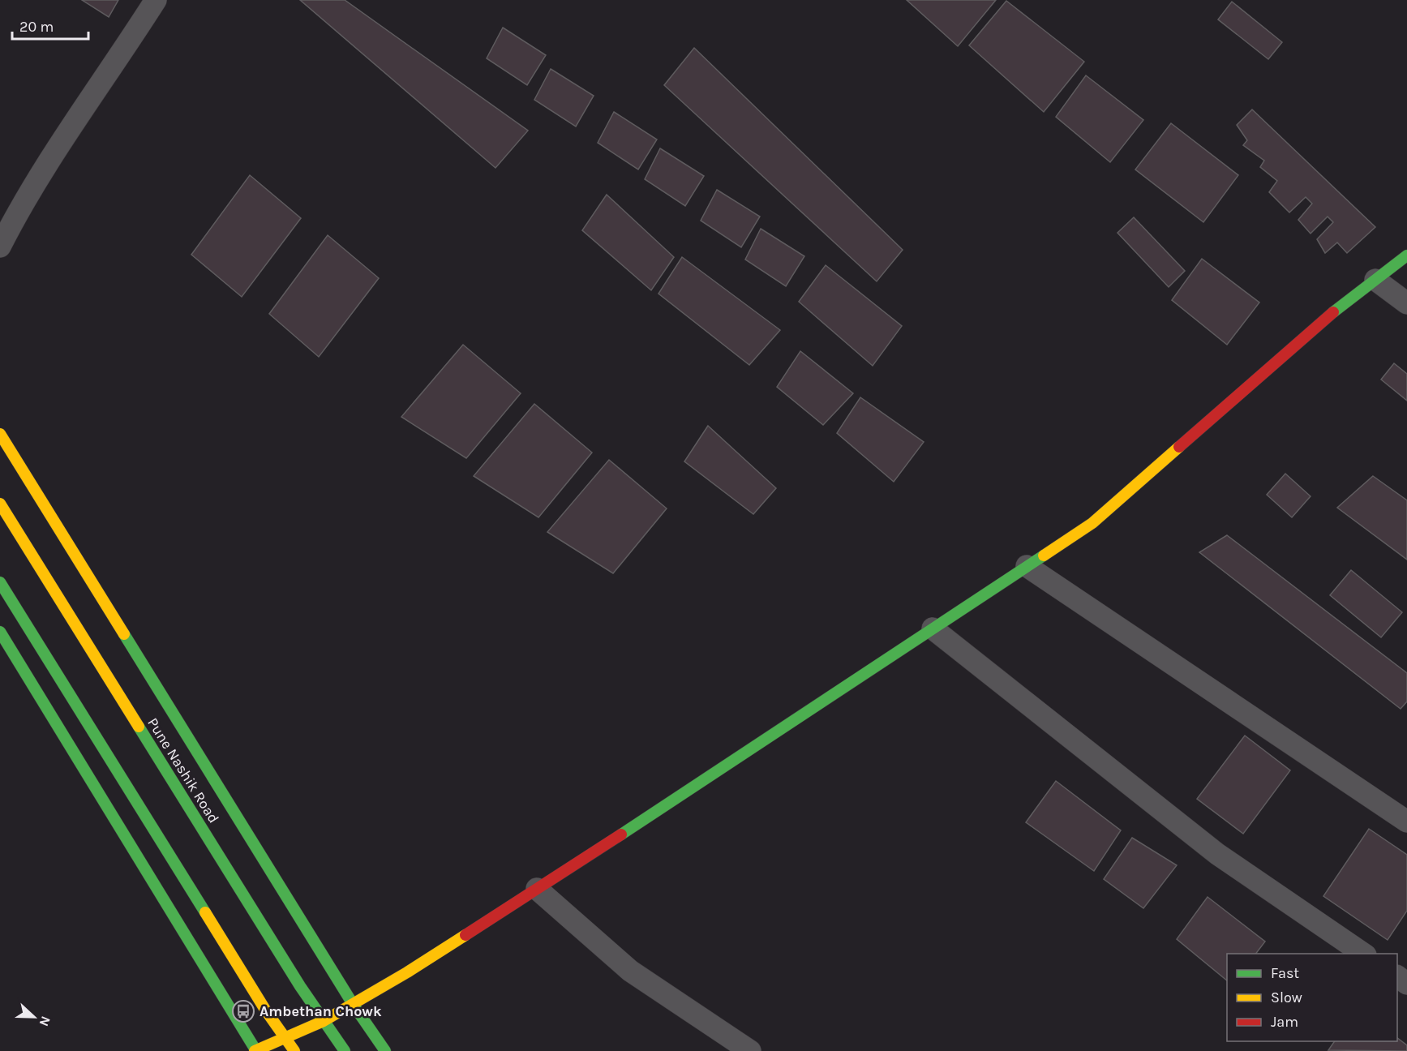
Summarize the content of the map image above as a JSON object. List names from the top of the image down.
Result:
{
  "streets": {
    "main road": ["Pune Nashik Road"]
  },
  "places": {
    "bus stop": ["Ambethan Chowk"]
  },
  "legend": ["Fast", "Slow", "Jam"],
  "scale_bar": "20 m",
  "north": "right"
}
